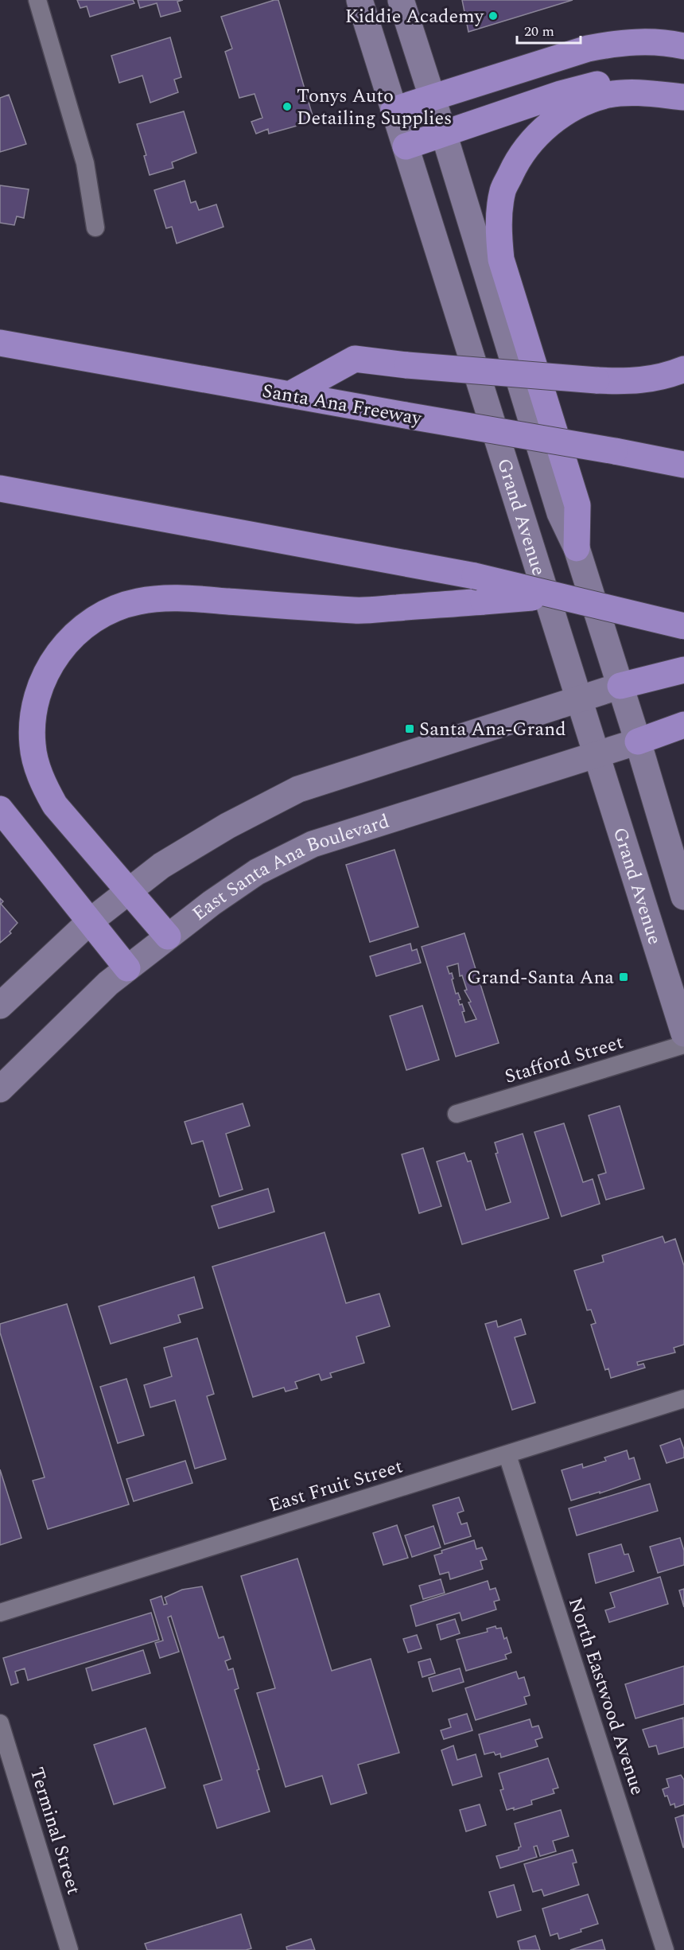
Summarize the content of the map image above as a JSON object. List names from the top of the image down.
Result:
{
  "streets": {
    "highway": ["Santa Ana Freeway"],
    "main road": ["Grand Avenue", "East Santa Ana Boulevard"],
    "street": [
      "Stafford Street",
      "East Fruit Street",
      "North Eastwood Avenue",
      "Terminal Street"
    ]
  },
  "crossings": [
    ["Grand Avenue", "East Santa Ana Boulevard"],
    ["East Fruit Street", "North Eastwood Avenue"]
  ],
  "places": {
    "other": ["Kiddie Academy", "Tonys Auto Detailing Supplies"],
    "transit": ["Santa Ana-Grand", "Grand-Santa Ana"]
  },
  "scale_bar": "20 m"
}
